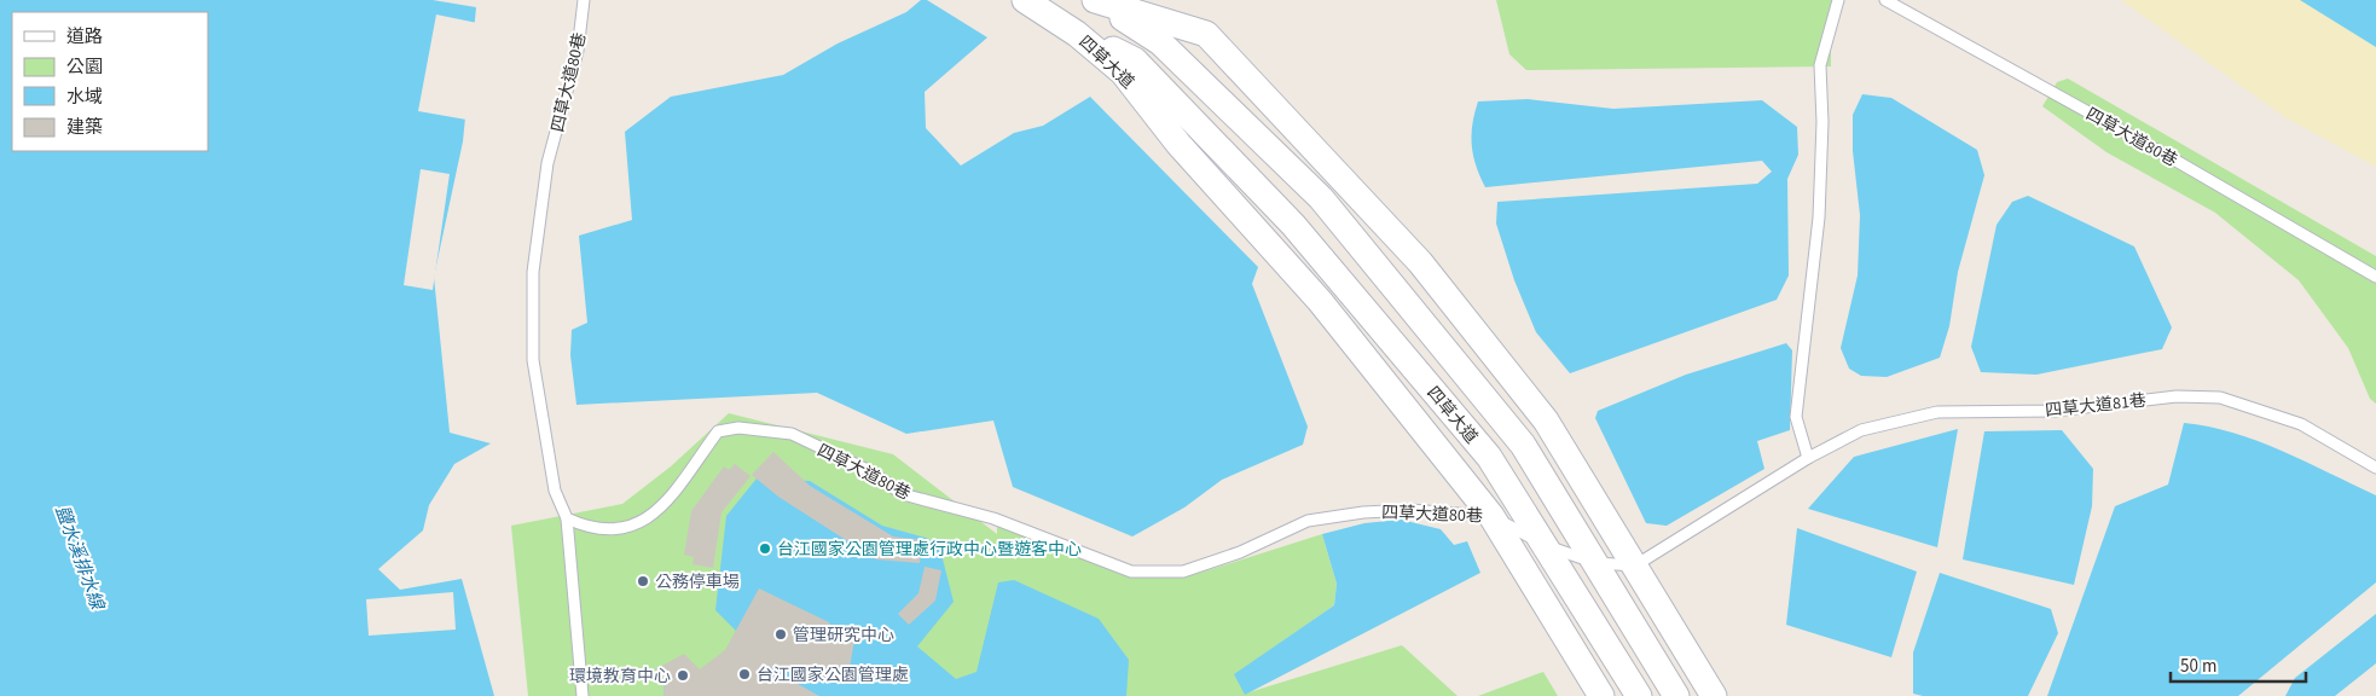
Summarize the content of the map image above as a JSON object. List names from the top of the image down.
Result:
{
  "streets": {
    "street": ["四草大道"],
    "lane": ["四草大道80巷", "四草大道81巷"]
  },
  "crossings": [
    ["四草大道", "四草大道80巷"],
    ["四草大道80巷", "四草大道81巷"]
  ],
  "water": ["鹽水溪排水線"],
  "places": [
    "台江國家公園管理處行政中心暨遊客中心",
    "公務停車場",
    "管理研究中心",
    "台江國家公園管理處",
    "環境教育中心"
  ],
  "legend": [
    "道路",
    "公園",
    "水域",
    "建築"
  ],
  "scale_bar": "50 m"
}
